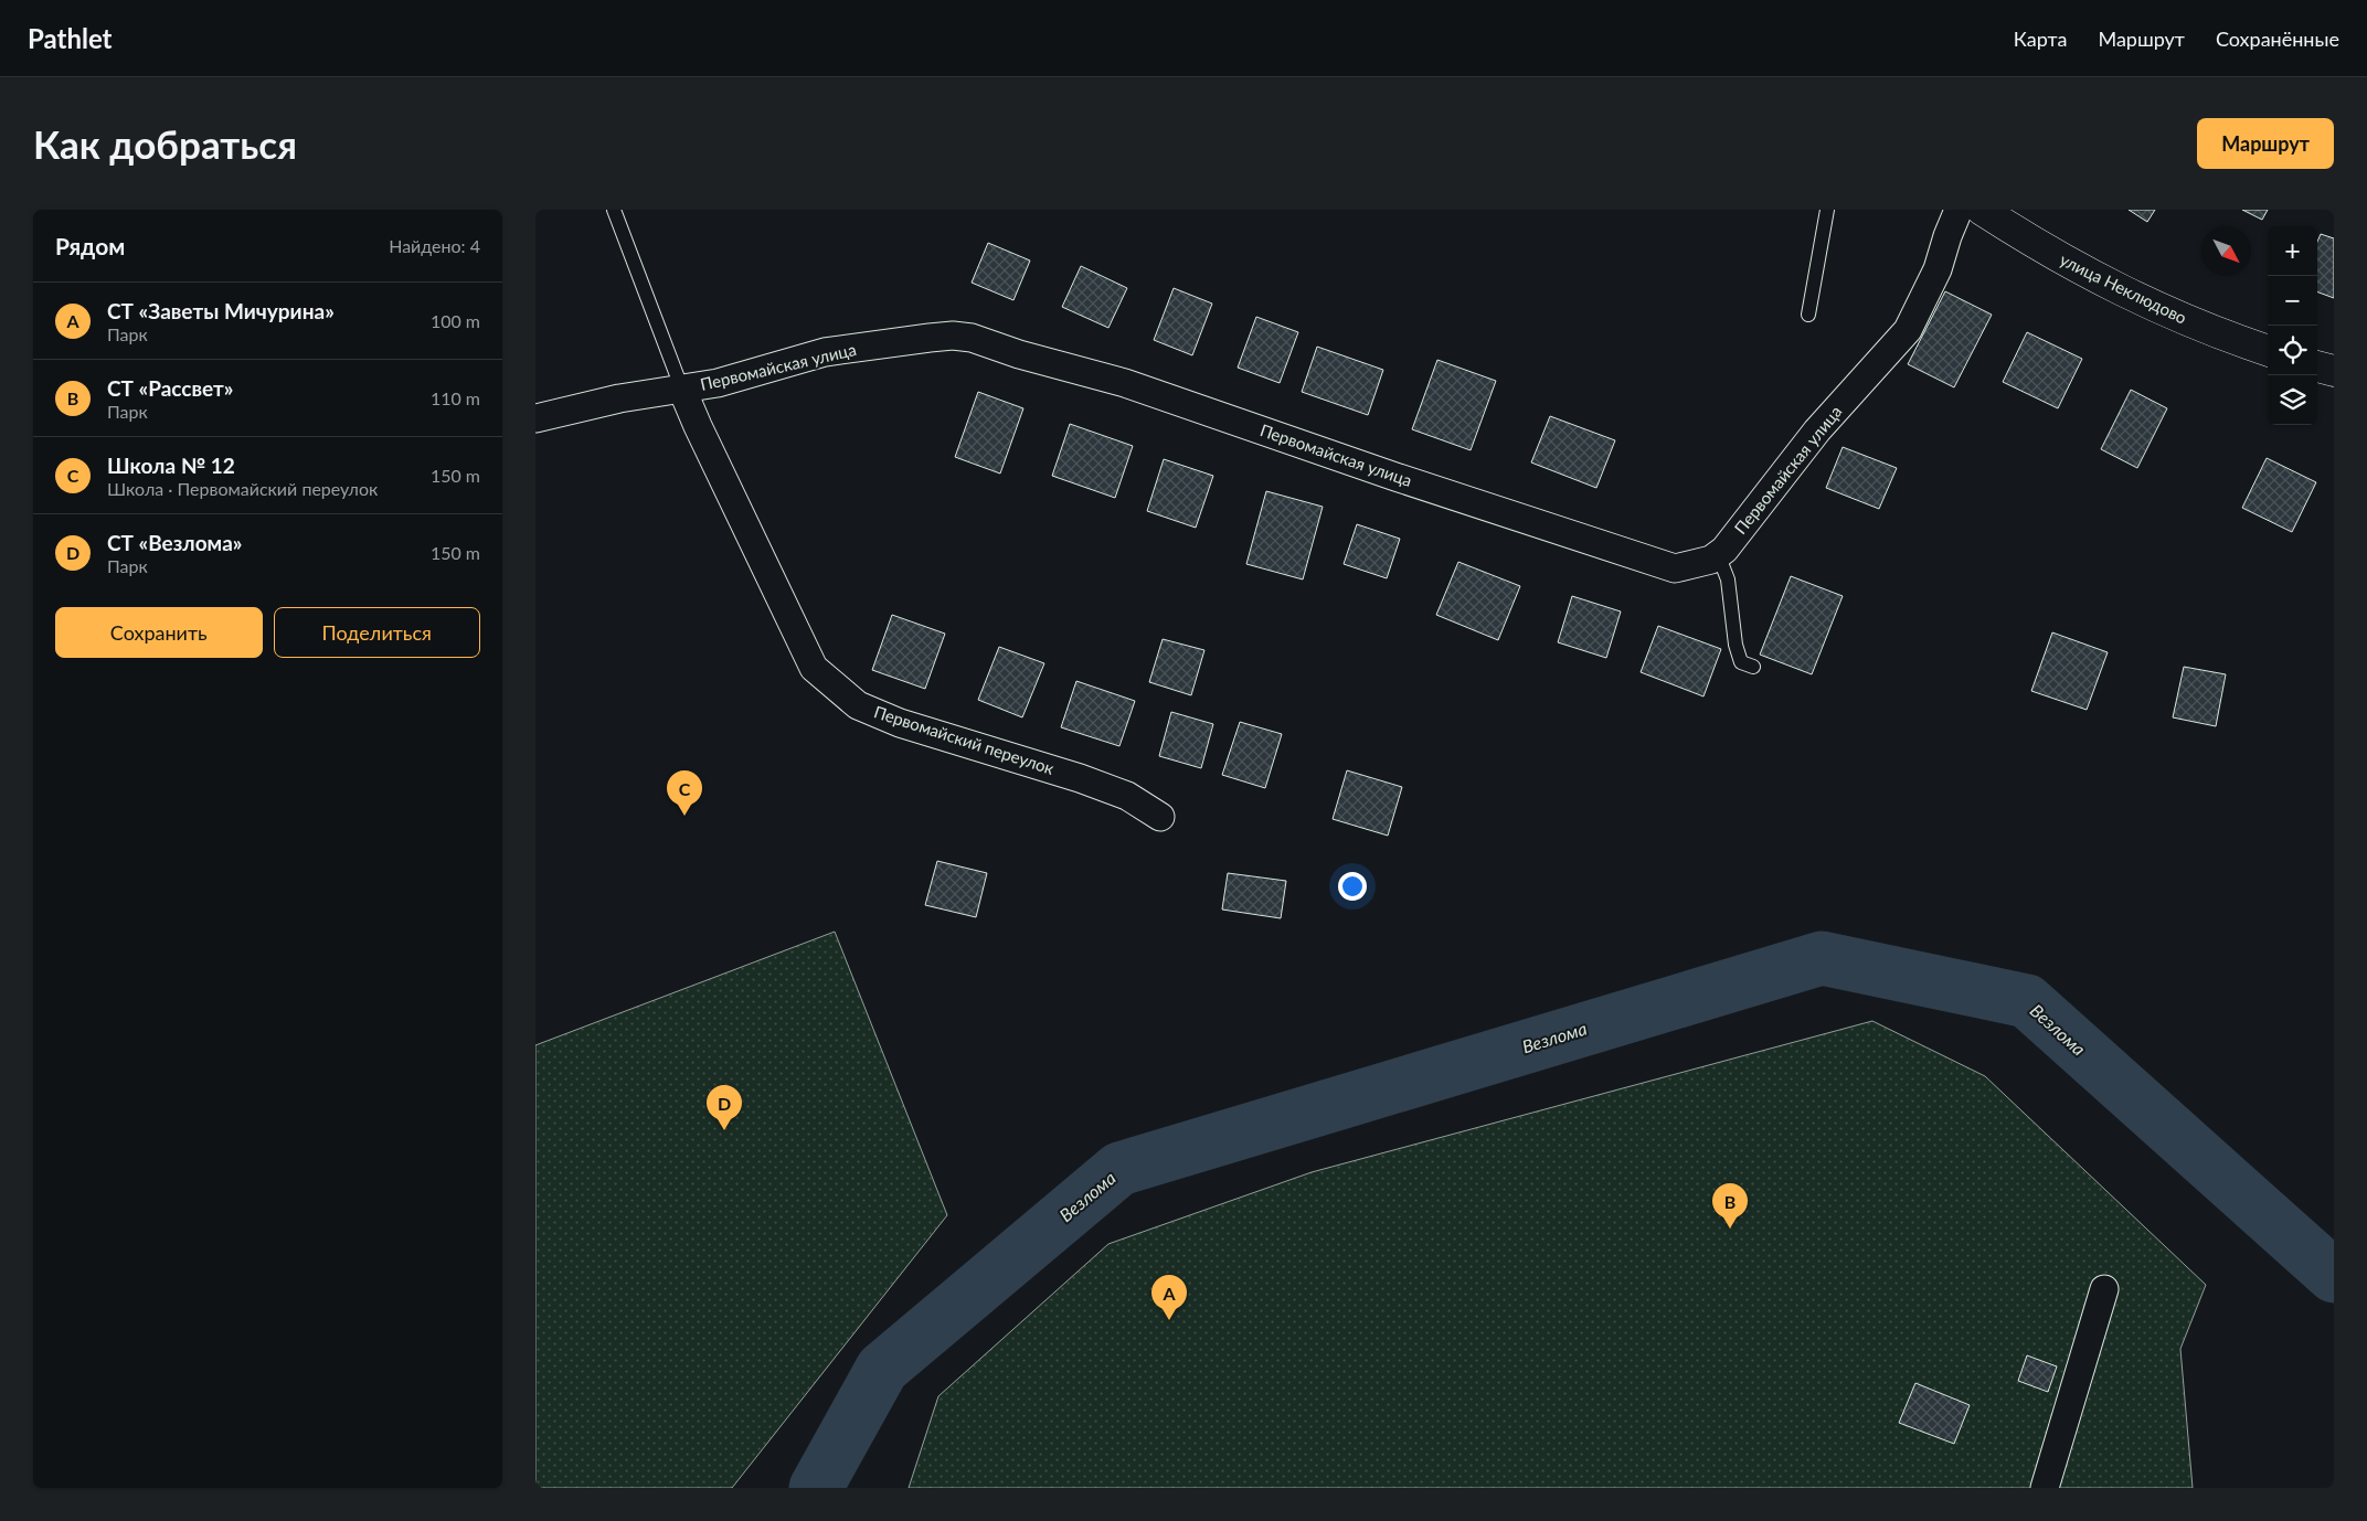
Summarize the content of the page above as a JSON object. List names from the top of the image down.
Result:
{
  "streets": {
    "main road": ["улица Неклюдово"],
    "street": ["Первомайская улица", "Первомайский переулок"]
  },
  "crossings": [
    ["Первомайская улица", "Первомайский переулок"]
  ],
  "water": ["Везлома"],
  "north": "bottom right",
  "page": {
    "header": "Pathlet",
    "nav": ["Карта", "Маршрут", "Сохранённые"],
    "buttons": [
      "Маршрут",
      ["Сохранить", "Поделиться"]
    ],
    "title": "Как добраться",
    "heading": ["Рядом", "Найдено: 4"],
    "map_buttons": ["+", "−"],
    "list": [
      {
        "mark": "A",
        "name": "СТ «Заветы Мичурина»",
        "note": "Парк",
        "value": "100 m"
      },
      {
        "mark": "B",
        "name": "СТ «Рассвет»",
        "note": "Парк",
        "value": "110 m"
      },
      {
        "mark": "C",
        "name": "Школа № 12",
        "note": "Школа · Первомайский переулок",
        "value": "150 m"
      },
      {
        "mark": "D",
        "name": "СТ «Везлома»",
        "note": "Парк",
        "value": "150 m"
      }
    ],
    "pins": [
      "C",
      "D",
      "B",
      "A"
    ]
  }
}
